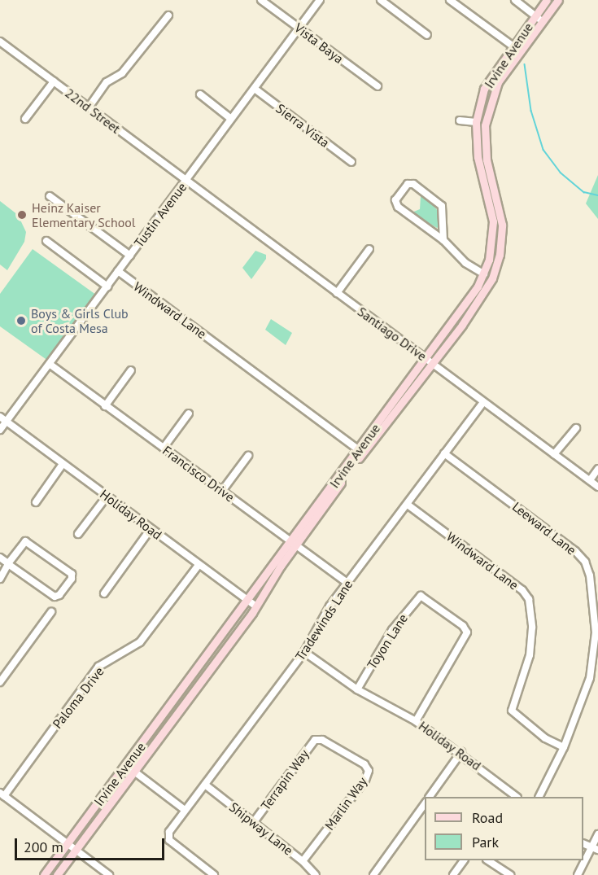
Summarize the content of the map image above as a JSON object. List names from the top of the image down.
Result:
{
  "streets": {
    "main road": ["Irvine Avenue"],
    "street": [
      "Vista Baya",
      "22nd Street",
      "Sierra Vista",
      "Tustin Avenue",
      "Windward Lane",
      "Santiago Drive",
      "Francisco Drive",
      "Holiday Road",
      "Leeward Lane",
      "Tradewinds Lane",
      "Toyon Lane",
      "Paloma Drive",
      "Terrapin Way",
      "Marlin Way",
      "Shipway Lane"
    ]
  },
  "crossings": [
    ["Vista Baya", "Tustin Avenue"],
    ["Irvine Avenue", "Windward Lane"],
    ["Irvine Avenue", "Santiago Drive"],
    ["Irvine Avenue", "Francisco Drive"],
    ["Irvine Avenue", "Holiday Road"],
    ["22nd Street", "Tustin Avenue"],
    ["22nd Street", "Santiago Drive"],
    ["Sierra Vista", "Tustin Avenue"],
    ["Tustin Avenue", "Windward Lane"],
    ["Tustin Avenue", "Santiago Drive"],
    ["Tustin Avenue", "Francisco Drive"],
    ["Tustin Avenue", "Holiday Road"],
    ["Windward Lane", "Leeward Lane"],
    ["Windward Lane", "Tradewinds Lane"],
    ["Santiago Drive", "Tradewinds Lane"],
    ["Francisco Drive", "Tradewinds Lane"],
    ["Holiday Road", "Tradewinds Lane"],
    ["Holiday Road", "Toyon Lane"],
    ["Holiday Road", "Paloma Drive"],
    ["Leeward Lane", "Tradewinds Lane"],
    ["Tradewinds Lane", "Shipway Lane"],
    ["Terrapin Way", "Marlin Way"],
    ["Terrapin Way", "Shipway Lane"],
    ["Marlin Way", "Shipway Lane"]
  ],
  "places": ["Heinz Kaiser Elementary School", "Boys & Girls Club of Costa Mesa"],
  "legend": ["Road", "Park"],
  "scale_bar": "200 m"
}
